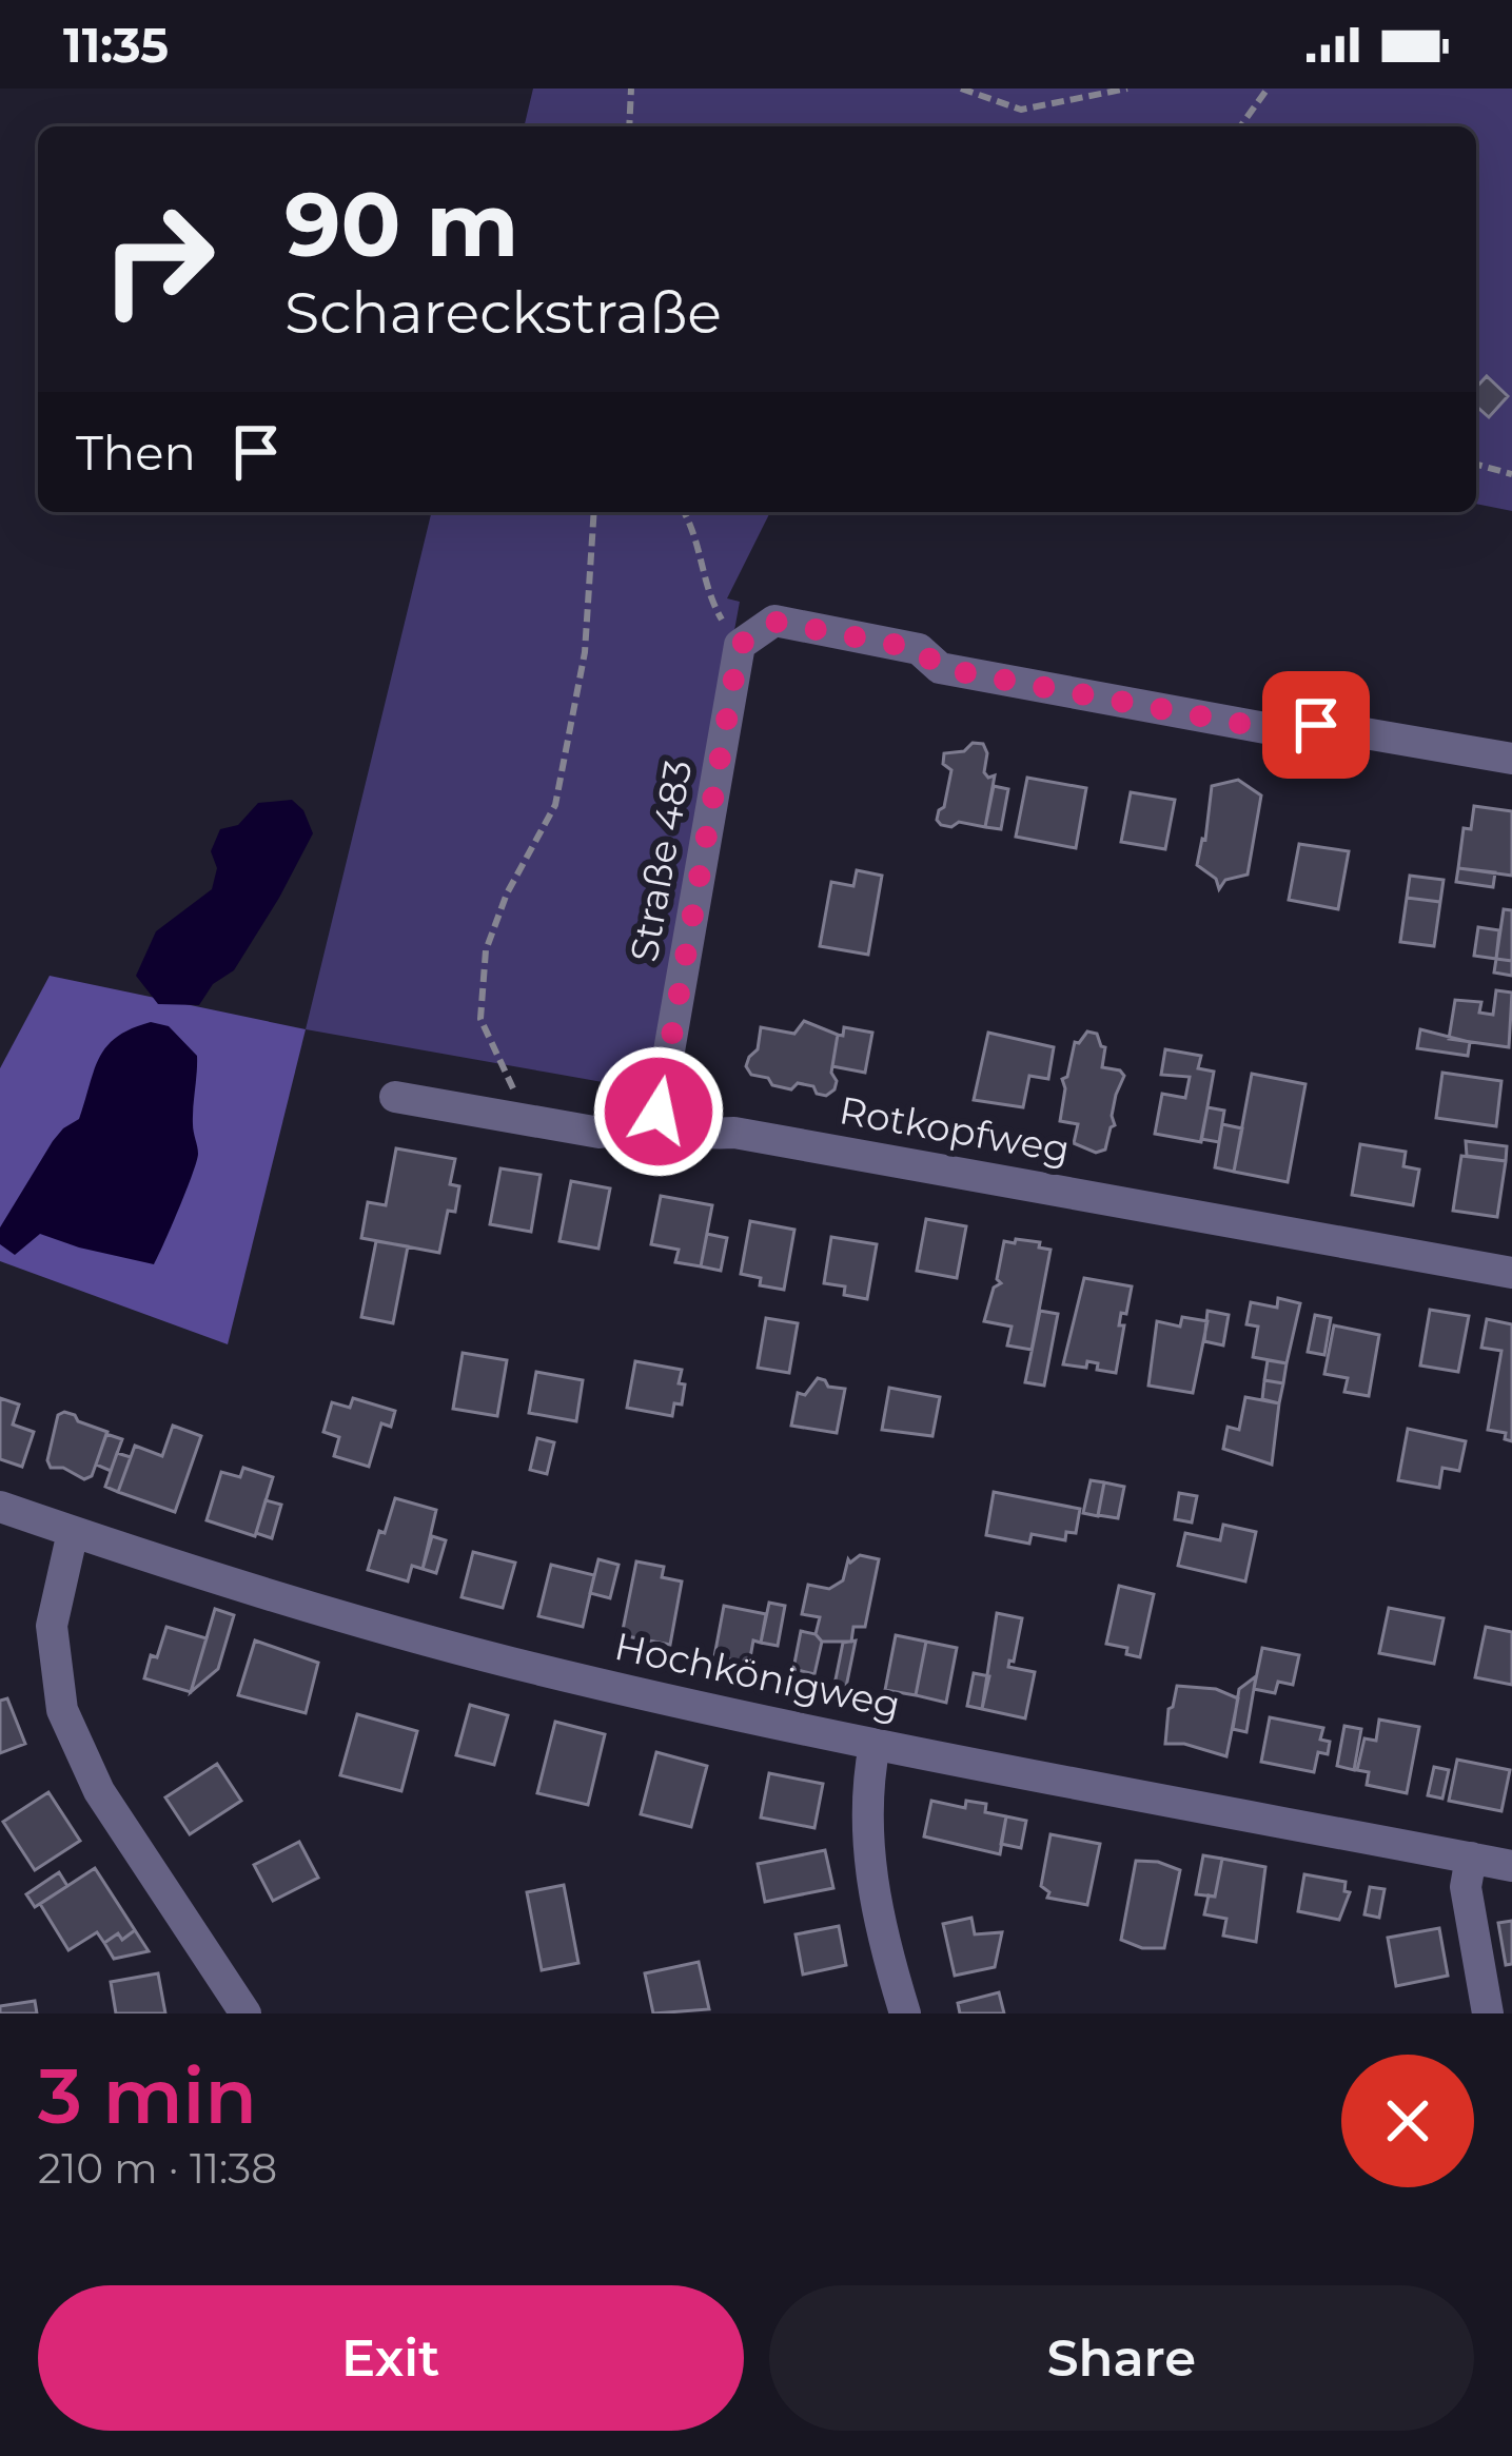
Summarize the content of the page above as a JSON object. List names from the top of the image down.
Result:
{
  "streets": {
    "street": ["Straße 483", "Rotkopfweg", "Hochkönigweg"]
  },
  "crossings": [
    ["Straße 483", "Rotkopfweg"]
  ],
  "page": {
    "status": "11:35",
    "turn": ["90 m", "Schareckstraße"],
    "then": "Then",
    "heading": ["3 min", "210 m · 11:38"],
    "buttons": ["Exit", "Share"]
  }
}
